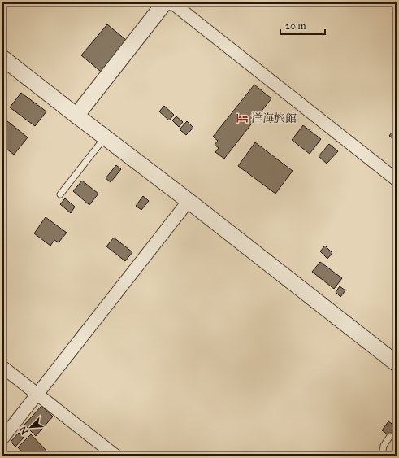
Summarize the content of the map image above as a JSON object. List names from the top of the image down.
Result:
{
  "places": {
    "hotel": ["洋海旅館"]
  },
  "scale_bar": "20 m",
  "north": "bottom left"
}
